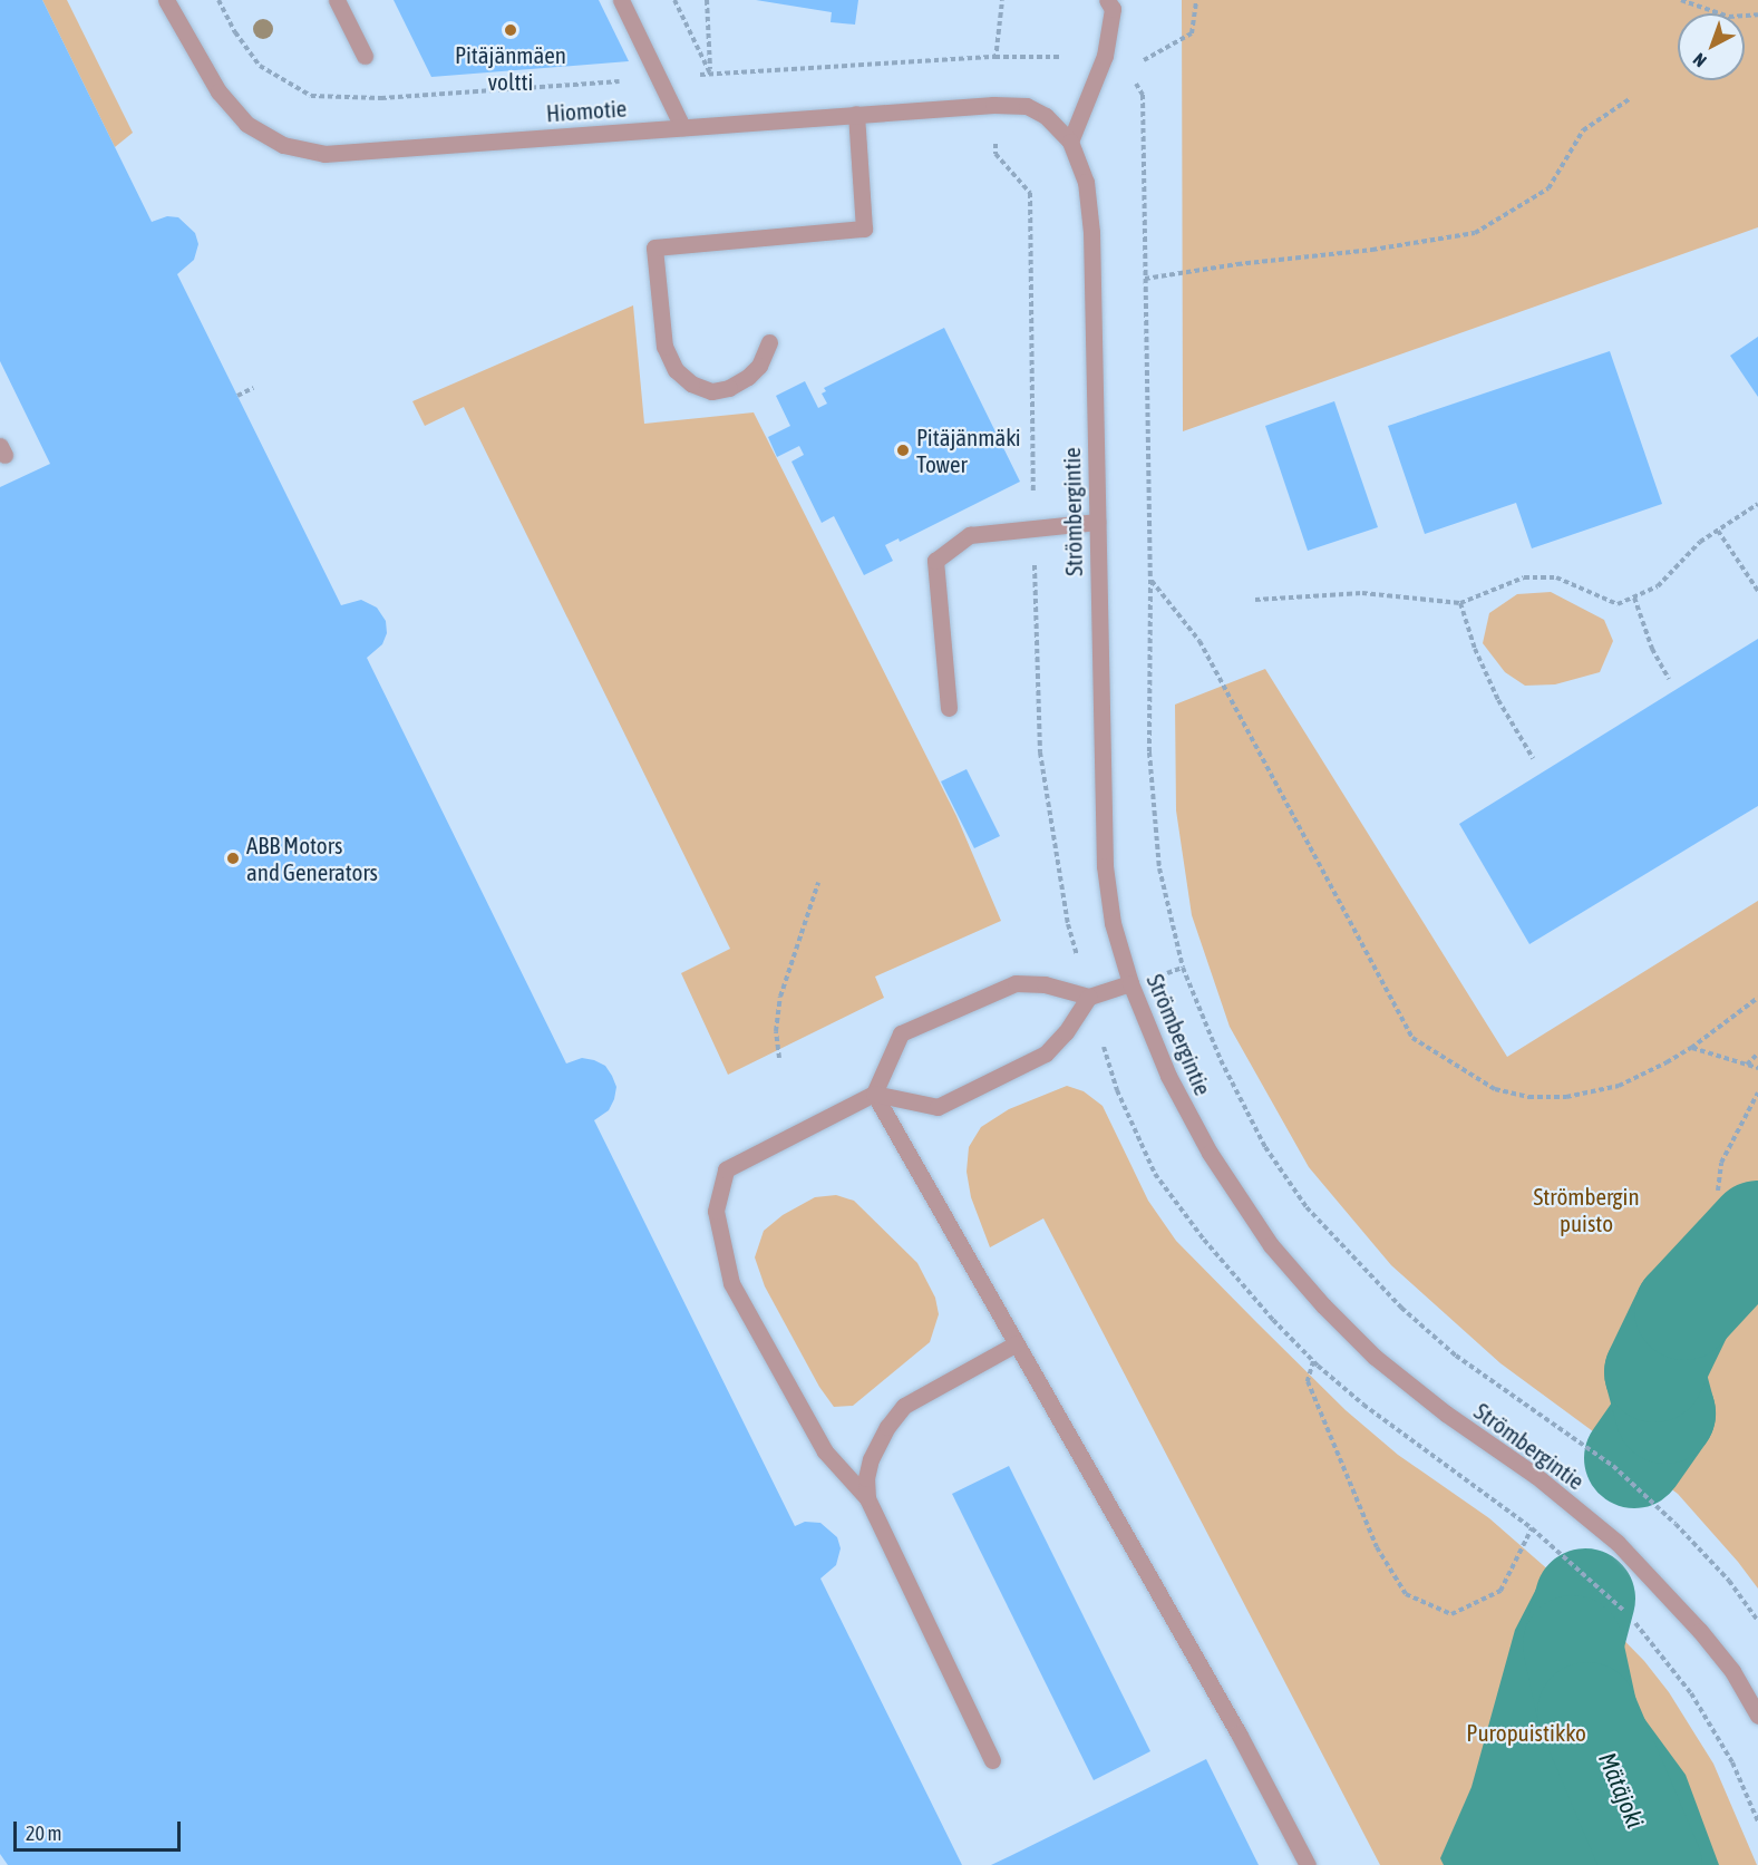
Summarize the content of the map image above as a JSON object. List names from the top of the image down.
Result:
{
  "streets": {
    "street": ["Hiomotie", "Strömbergintie"]
  },
  "crossings": [
    ["Hiomotie", "Strömbergintie"]
  ],
  "water": ["Mätäjoki"],
  "parks": ["Strömbergin puisto", "Puropuistikko"],
  "places": ["Pitäjänmäen voltti", "Pitäjänmäki Tower", "ABB Motors and Generators"],
  "scale_bar": "20 m",
  "north": "bottom left"
}
